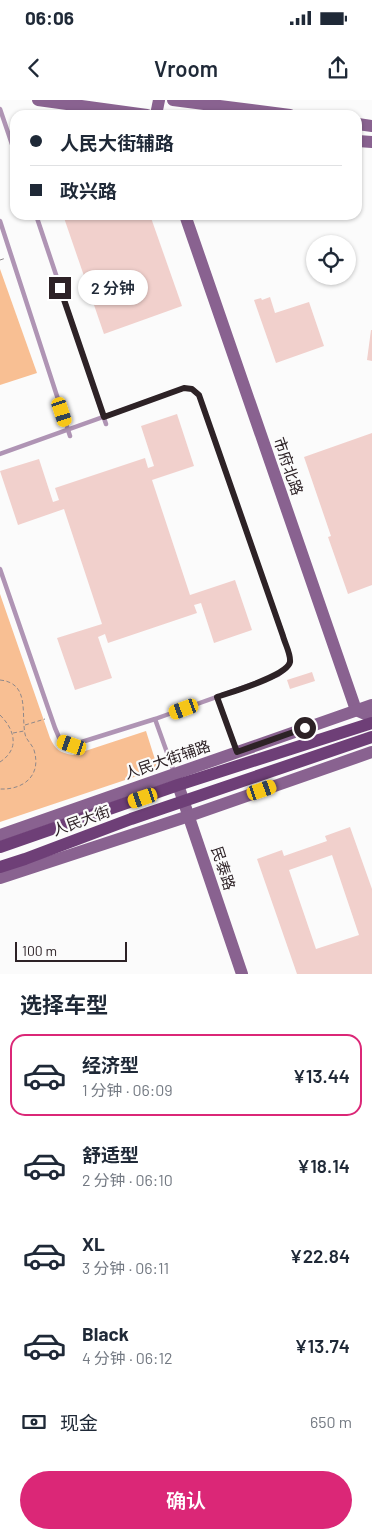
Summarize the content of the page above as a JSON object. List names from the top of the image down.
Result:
{
  "streets": {
    "main road": [
      "市府北路",
      "人民大街辅路",
      "人民大街",
      "民泰路"
    ]
  },
  "crossings": [
    ["市府北路", "人民大街辅路"],
    ["人民大街辅路", "人民大街"],
    ["人民大街辅路", "民泰路"],
    ["人民大街", "民泰路"]
  ],
  "scale_bar": "100 m",
  "page": {
    "status": "06:06",
    "header": "Vroom",
    "banner": ["人民大街辅路", "政兴路"],
    "bubble": "2 分钟",
    "scale": "100 m",
    "heading": "选择车型",
    "list": [
      {
        "name": "经济型",
        "note": "1 分钟 · 06:09",
        "value": "¥13.44"
      },
      {
        "name": "舒适型",
        "note": "2 分钟 · 06:10",
        "value": "¥18.14"
      },
      {
        "name": "XL",
        "note": "3 分钟 · 06:11",
        "value": "¥22.84"
      },
      {
        "name": "Black",
        "note": "4 分钟 · 06:12",
        "value": "¥13.74"
      }
    ],
    "pay": ["现金", "650 m"],
    "buttons": "确认"
  }
}
